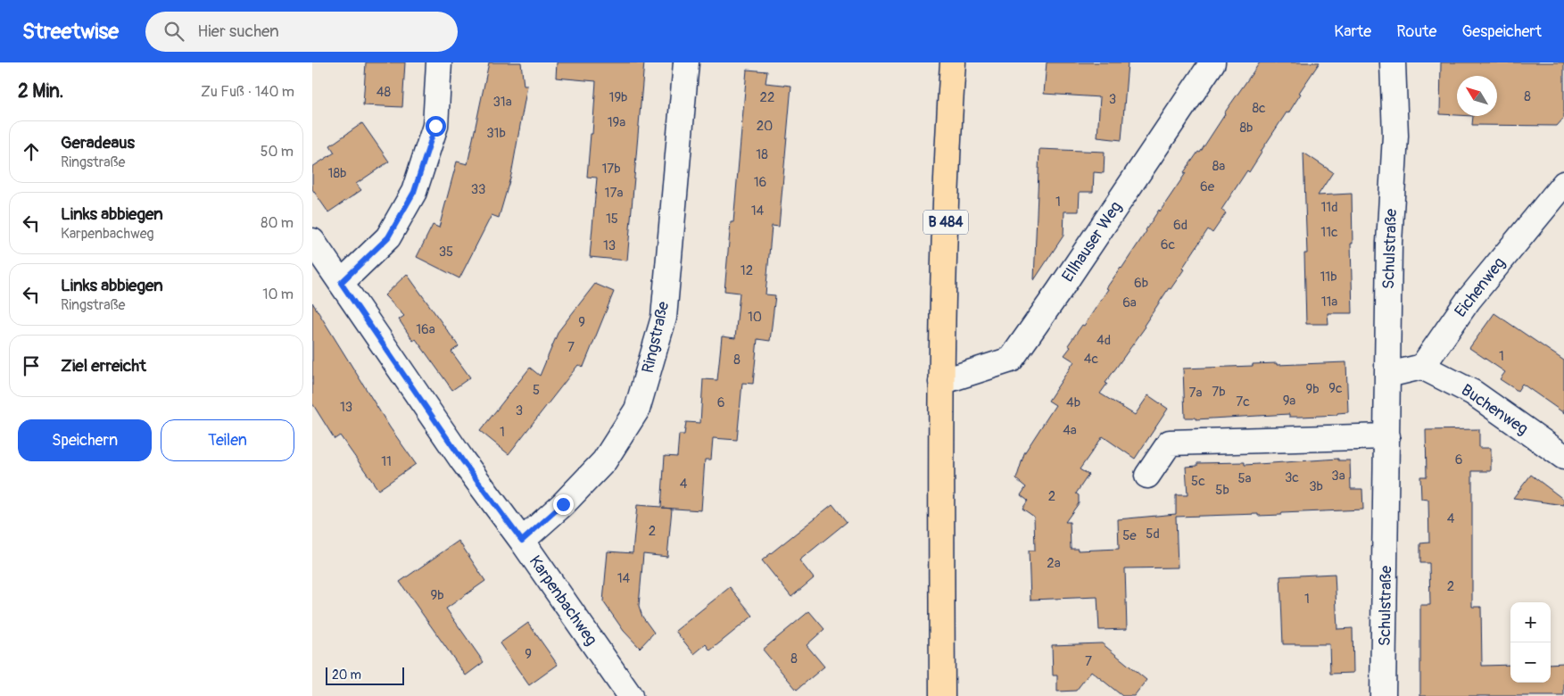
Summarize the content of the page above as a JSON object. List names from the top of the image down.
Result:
{
  "streets": {
    "main road": ["B 484"],
    "street": [
      "Ellhauser Weg",
      "Schulstraße",
      "Eichenweg",
      "Ringstraße",
      "Buchenweg",
      "Karpenbachweg"
    ]
  },
  "crossings": [
    ["B 484", "Ellhauser Weg"],
    ["Eichenweg", "Buchenweg"],
    ["Ringstraße", "Karpenbachweg"]
  ],
  "house_numbers": [
    "48",
    "8",
    "19b",
    "22",
    "3",
    "31a",
    "8c",
    "19a",
    "20",
    "8b",
    "31b",
    "18",
    "8a",
    "17b",
    "18b",
    "16",
    "6e",
    "33",
    "17a",
    "1",
    "11d",
    "14",
    "15",
    "6d",
    "11c",
    "6c",
    "13",
    "35",
    "12",
    "11b",
    "6b",
    "11a",
    "6a",
    "10",
    "9",
    "16a",
    "4d",
    "7",
    "1",
    "4c",
    "8",
    "9c",
    "9b",
    "5",
    "7b",
    "7a",
    "9a",
    "7c",
    "6",
    "4b",
    "13",
    "3",
    "4a",
    "1",
    "6",
    "11",
    "3a",
    "3c",
    "5a",
    "5c",
    "4",
    "3b",
    "5b",
    "2",
    "4",
    "2",
    "5d",
    "5e",
    "2a",
    "14",
    "2",
    "9b",
    "1",
    "9",
    "8",
    "7"
  ],
  "scale_bar": "20 m",
  "north": "top left",
  "page": {
    "header": "Streetwise",
    "search": "Hier suchen",
    "nav": ["Karte", "Route", "Gespeichert"],
    "heading": ["2 Min.", "Zu Fuß · 140 m"],
    "list": [
      ["Geradeaus", "Ringstraße", "50 m"],
      ["Links abbiegen", "Karpenbachweg", "80 m"],
      ["Links abbiegen", "Ringstraße", "10 m"],
      "Ziel erreicht"
    ],
    "buttons": ["Speichern", "Teilen"],
    "map_buttons": ["+", "−"],
    "scale": "20 m"
  }
}
